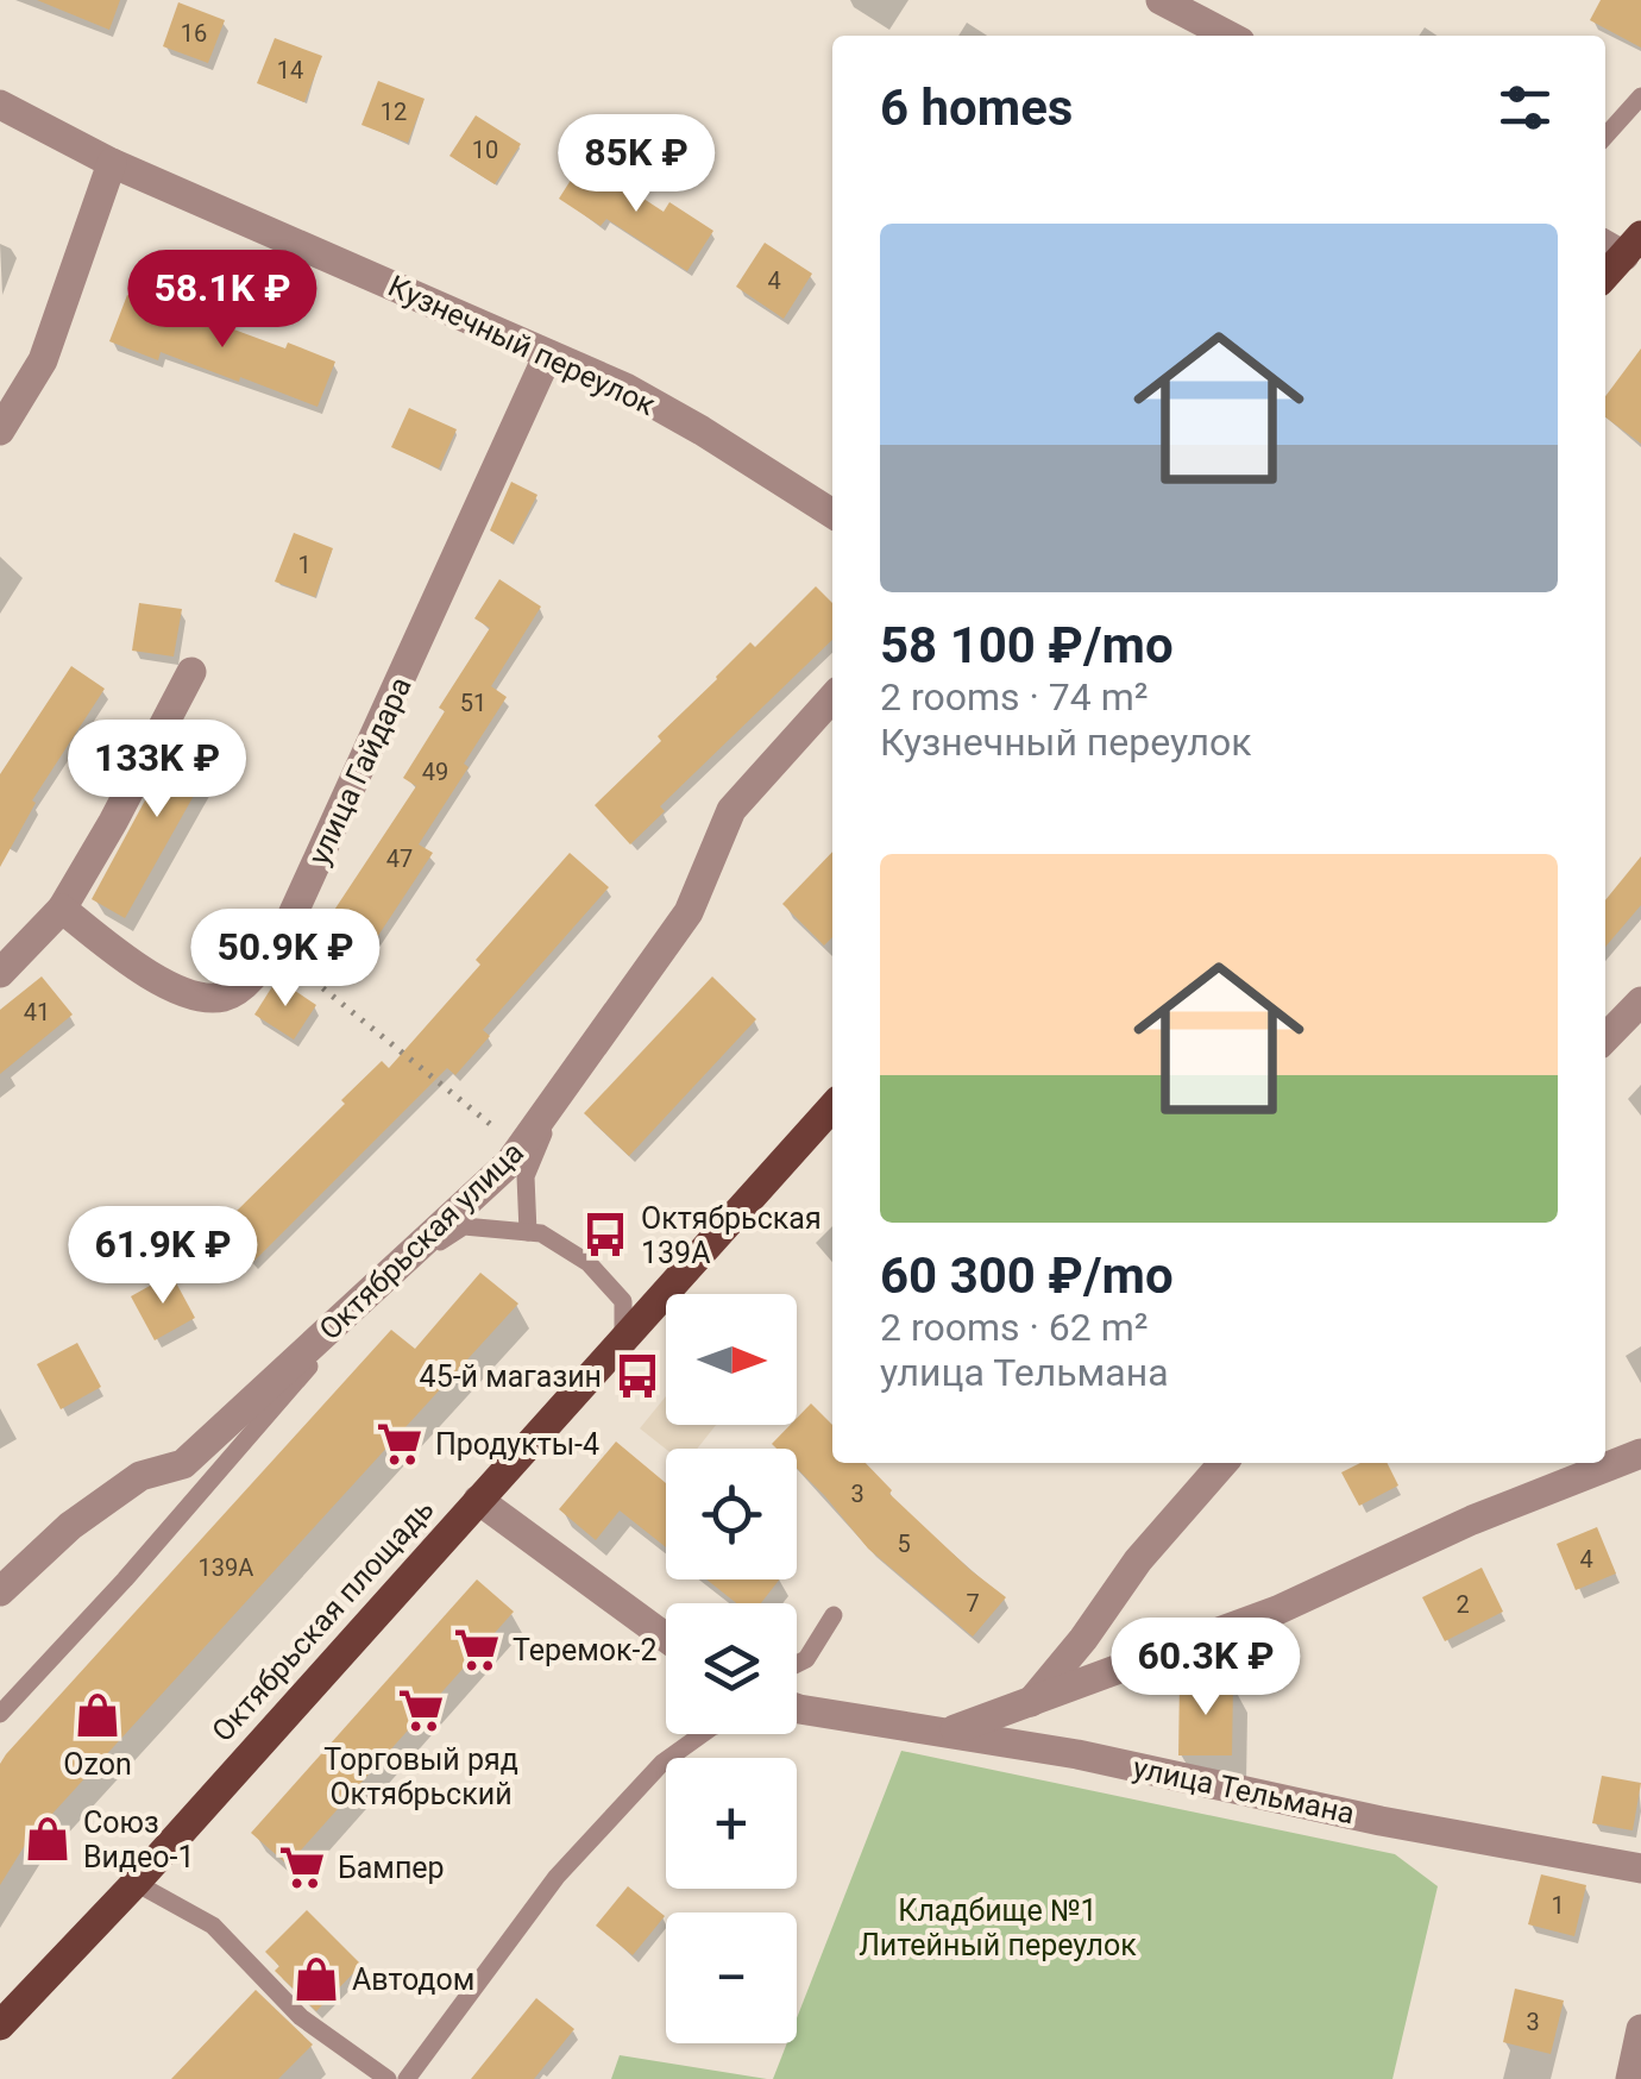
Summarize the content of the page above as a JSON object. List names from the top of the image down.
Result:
{
  "streets": {
    "main road": ["Октябрьская площадь"],
    "street": [
      "Кузнечный переулок",
      "улица Гайдара",
      "Октябрьская улица",
      "улица Тельмана"
    ]
  },
  "crossings": [
    ["Кузнечный переулок", "улица Гайдара"]
  ],
  "parks": ["Кладбище №1 Литейный переулок"],
  "places": {
    "bus stop": ["Октябрьская 139А", "45-й магазин"],
    "supermarket": [
      "Продукты-4",
      "Теремок-2",
      "Торговый ряд Октябрьский",
      "Бампер"
    ],
    "shop": ["Ozon", "Союз Видео-1", "Автодом"]
  },
  "house_numbers": [
    "16",
    "14",
    "12",
    "10",
    "4",
    "1",
    "51",
    "49",
    "47",
    "41",
    "3",
    "5",
    "4",
    "139А",
    "7",
    "2",
    "1",
    "3"
  ],
  "north": "right",
  "page": {
    "heading": "6 homes",
    "price": [
      "85K ₽",
      "58.1K ₽",
      "133K ₽",
      "50.9K ₽",
      "61.9K ₽",
      "60.3K ₽"
    ],
    "list": [
      {
        "name": "58 100 ₽/mo",
        "note": "2 rooms · 74 m² · Кузнечный переулок"
      },
      {
        "name": "60 300 ₽/mo",
        "note": "2 rooms · 62 m² · улица Тельмана"
      }
    ],
    "map_buttons": ["+", "−"]
  }
}
